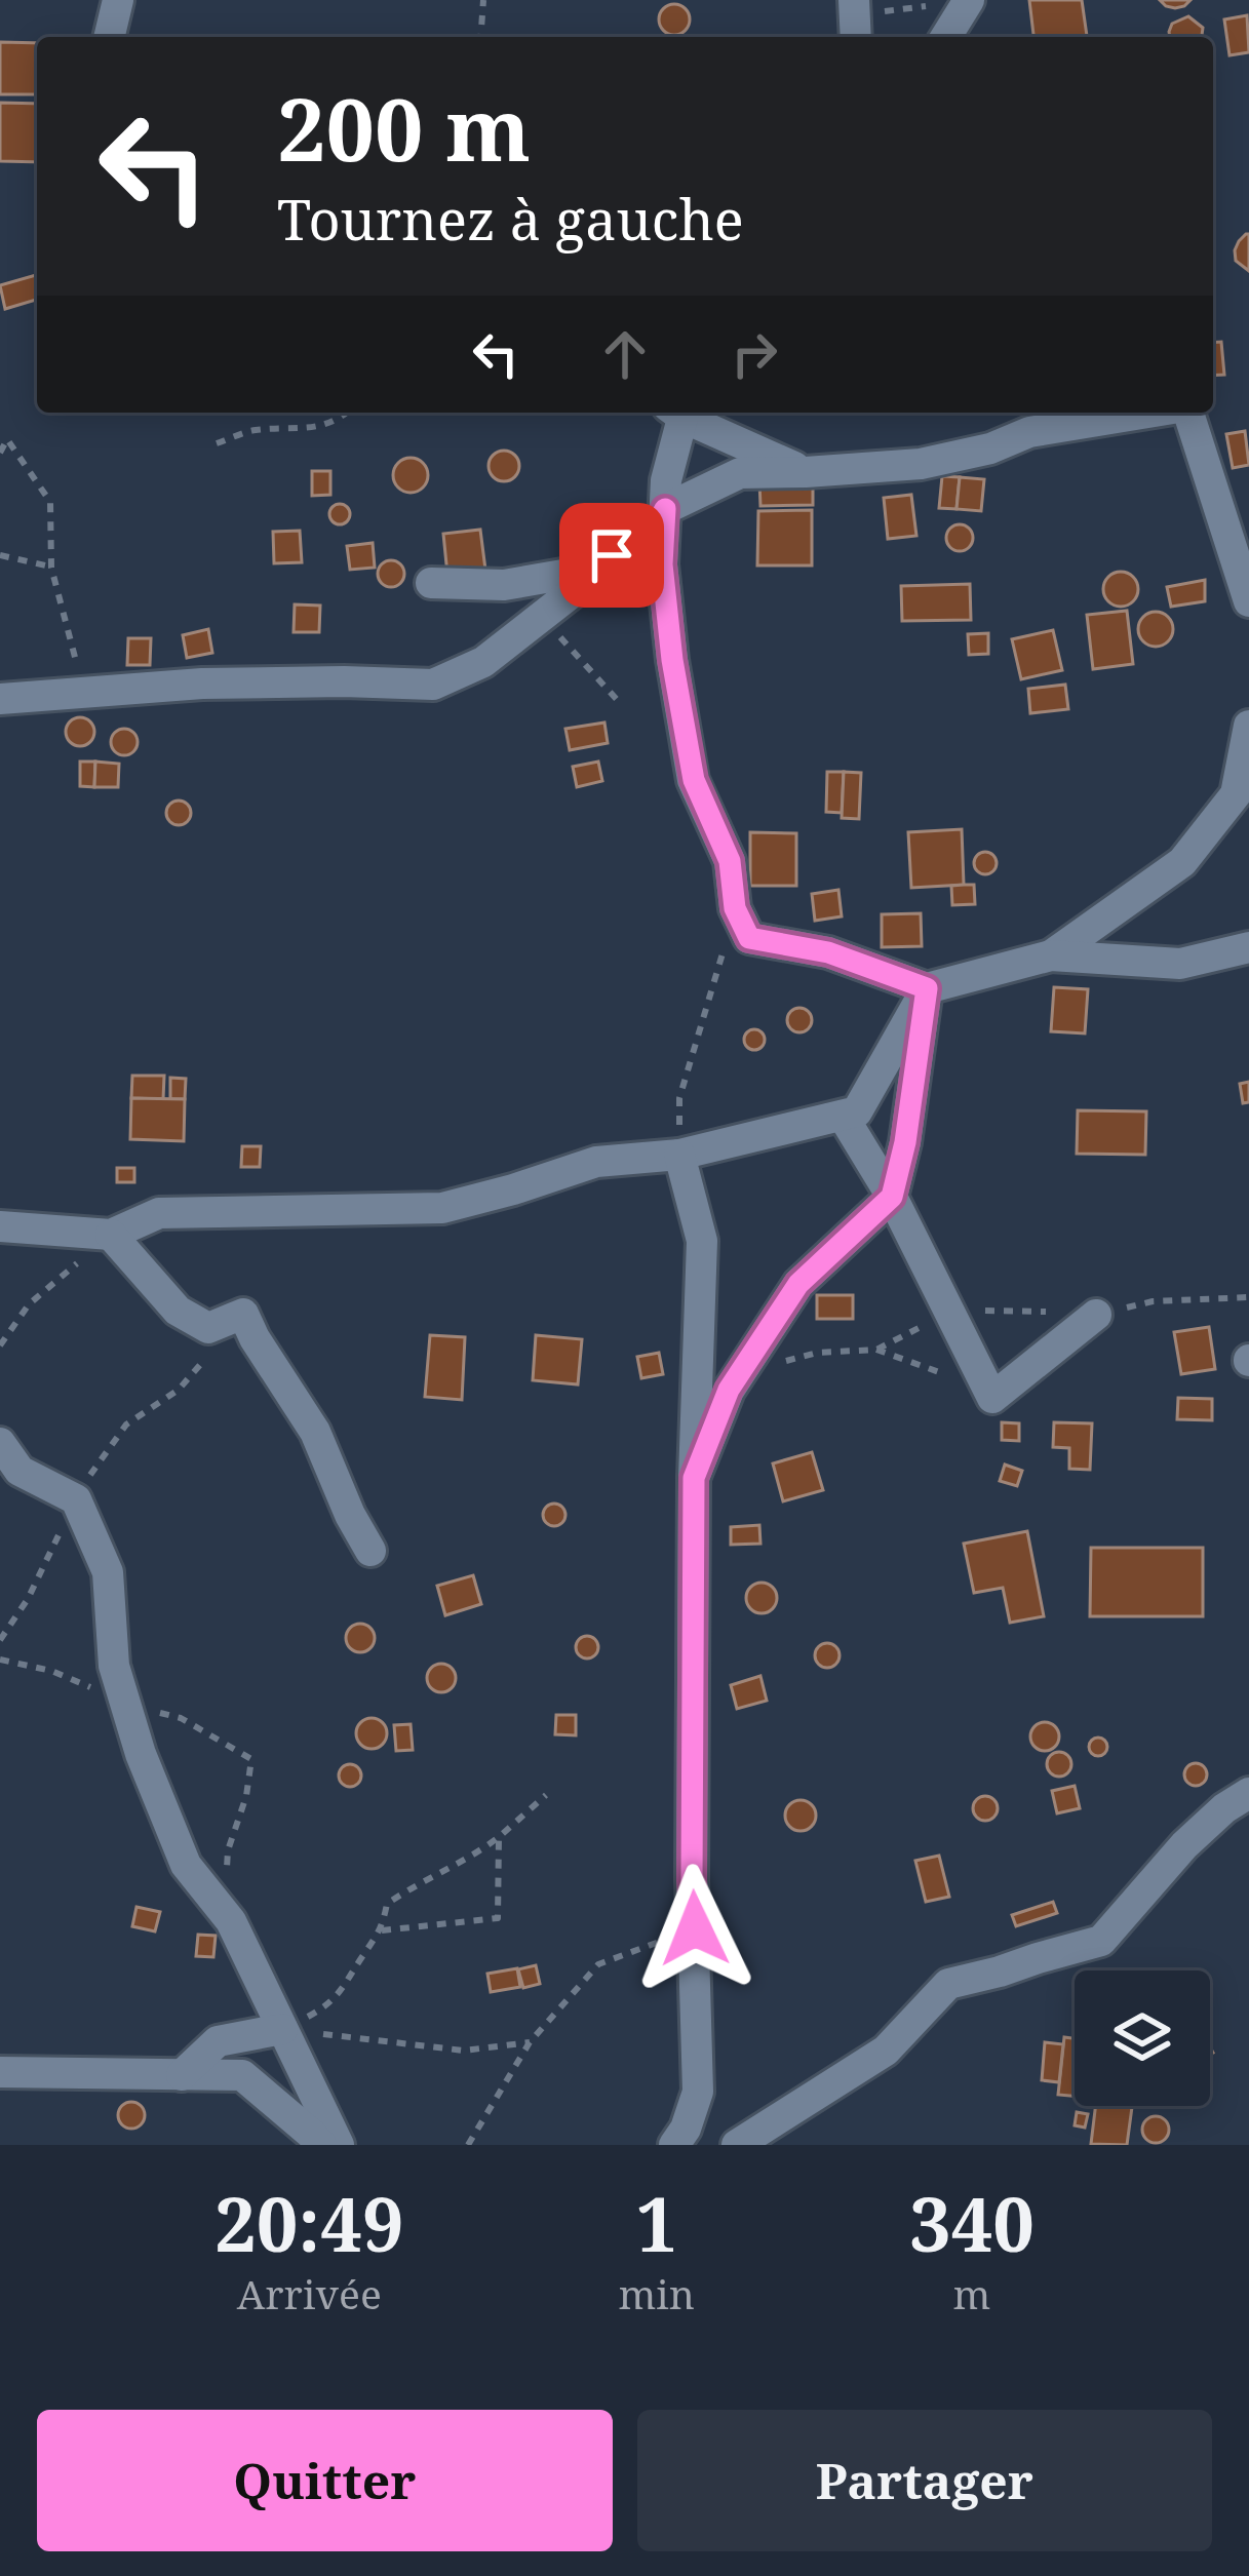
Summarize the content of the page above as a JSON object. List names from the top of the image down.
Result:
{
  "page": {
    "turn": ["200 m", "Tournez à gauche"],
    "eta": [
      "20:49",
      "Arrivée",
      "1",
      "min",
      "340",
      "m"
    ],
    "buttons": ["Quitter", "Partager"]
  }
}
